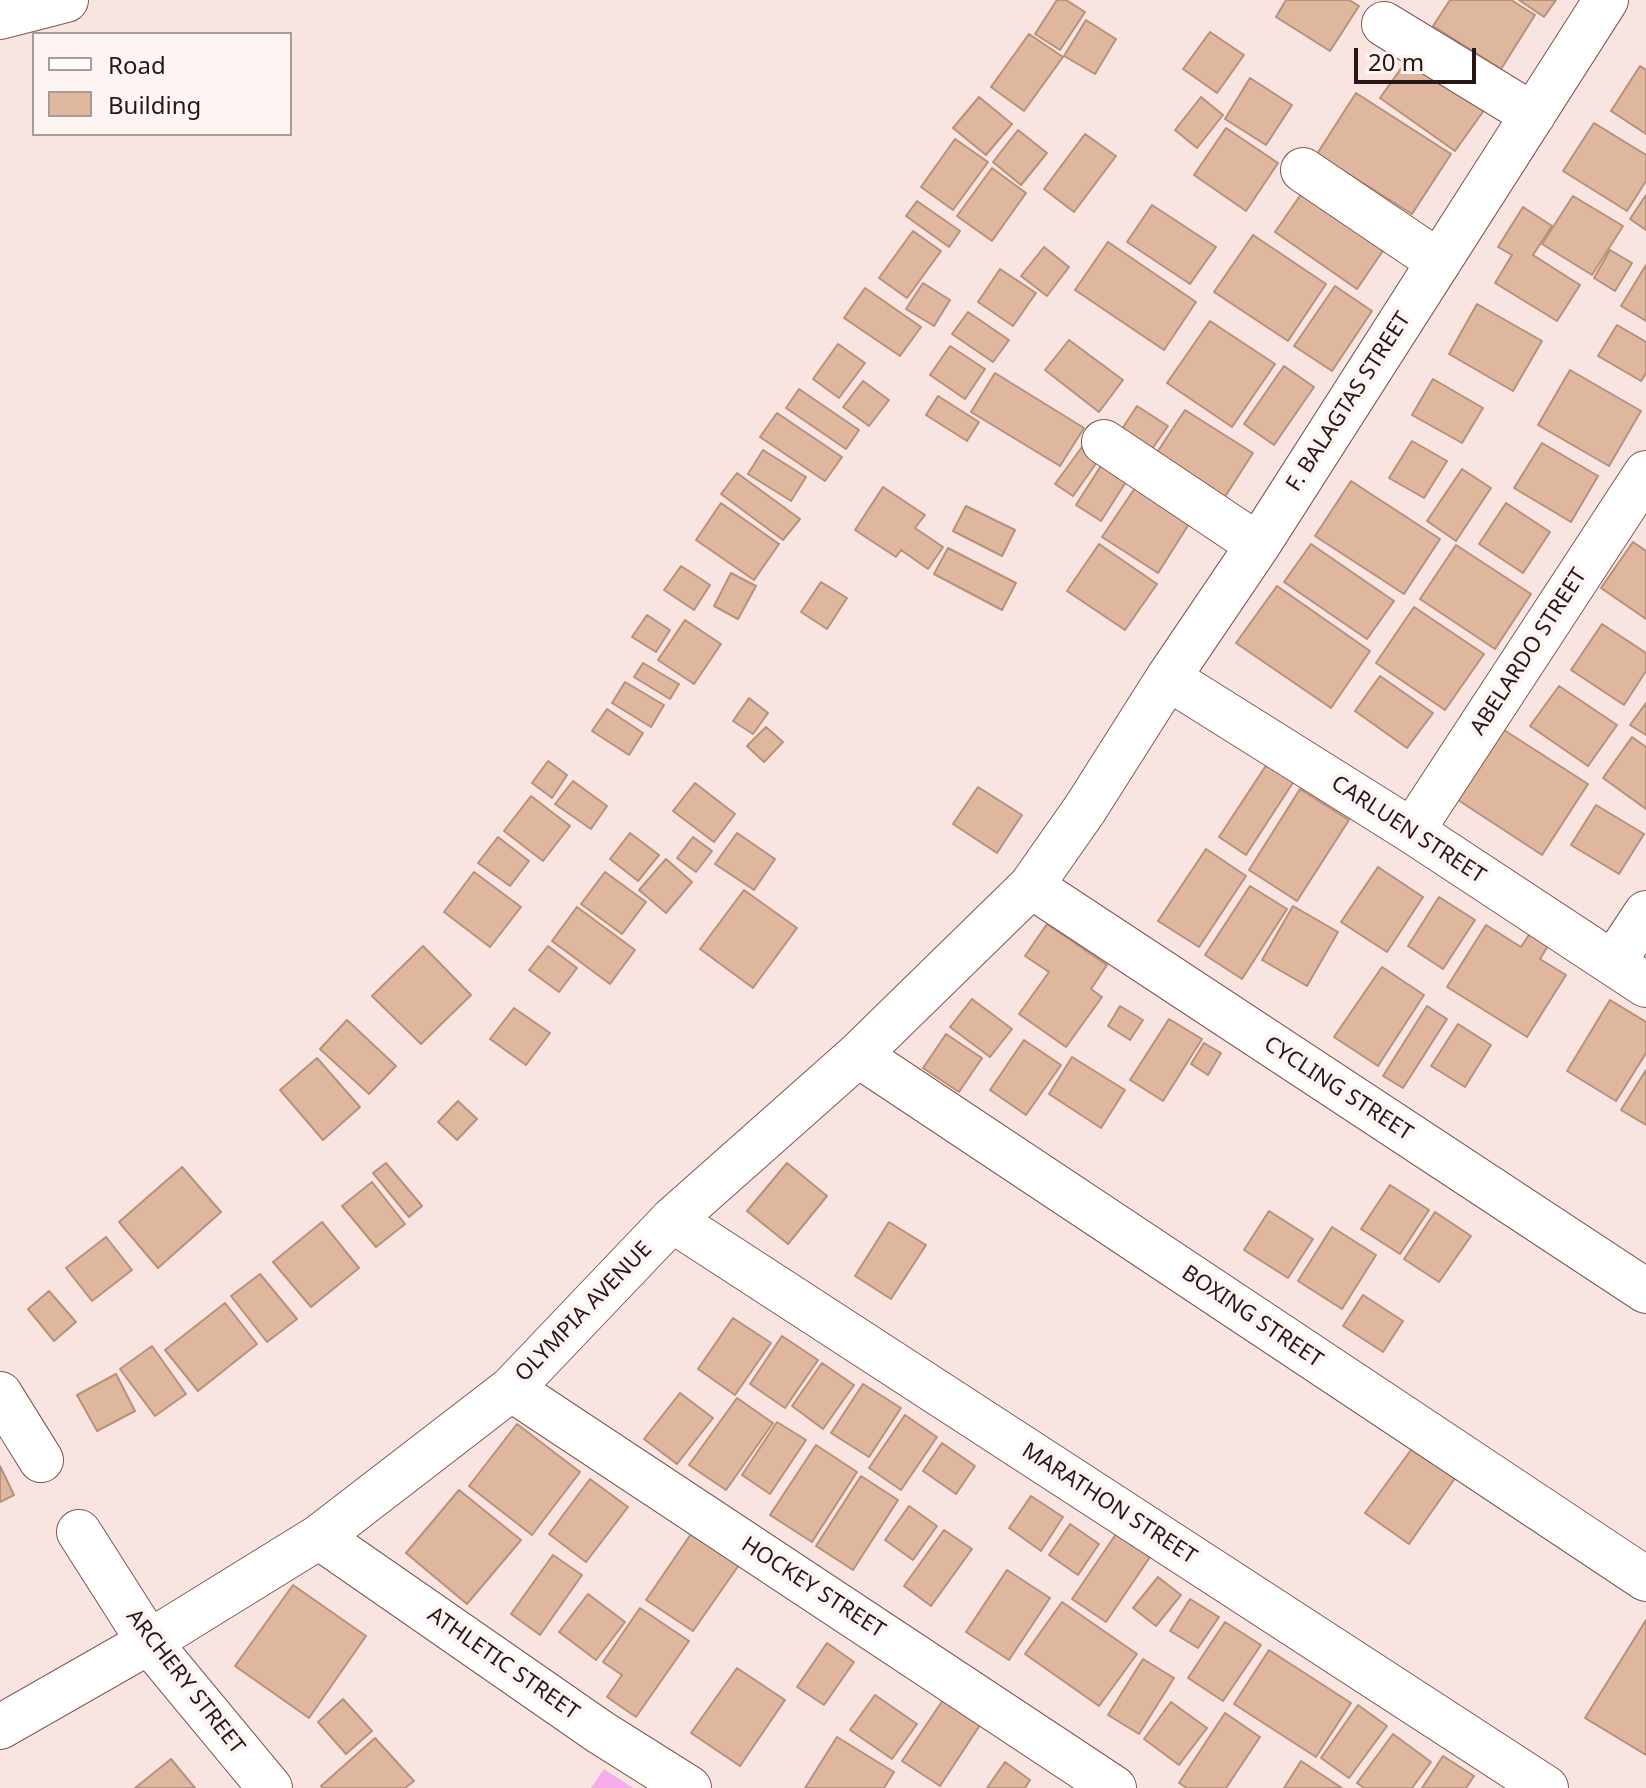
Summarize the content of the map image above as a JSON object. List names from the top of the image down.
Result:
{
  "streets": {
    "street": [
      "F. BALAGTAS STREET",
      "ABELARDO STREET",
      "CARLUEN STREET",
      "CYCLING STREET",
      "OLYMPIA AVENUE",
      "BOXING STREET",
      "MARATHON STREET",
      "HOCKEY STREET",
      "ATHLETIC STREET",
      "ARCHERY STREET"
    ]
  },
  "crossings": [
    ["F. BALAGTAS STREET", "CARLUEN STREET"],
    ["F. BALAGTAS STREET", "OLYMPIA AVENUE"],
    ["ABELARDO STREET", "CARLUEN STREET"],
    ["CYCLING STREET", "OLYMPIA AVENUE"],
    ["OLYMPIA AVENUE", "BOXING STREET"],
    ["OLYMPIA AVENUE", "MARATHON STREET"],
    ["OLYMPIA AVENUE", "HOCKEY STREET"],
    ["OLYMPIA AVENUE", "ATHLETIC STREET"],
    ["OLYMPIA AVENUE", "ARCHERY STREET"]
  ],
  "legend": ["Road", "Building"],
  "scale_bar": "20 m"
}
